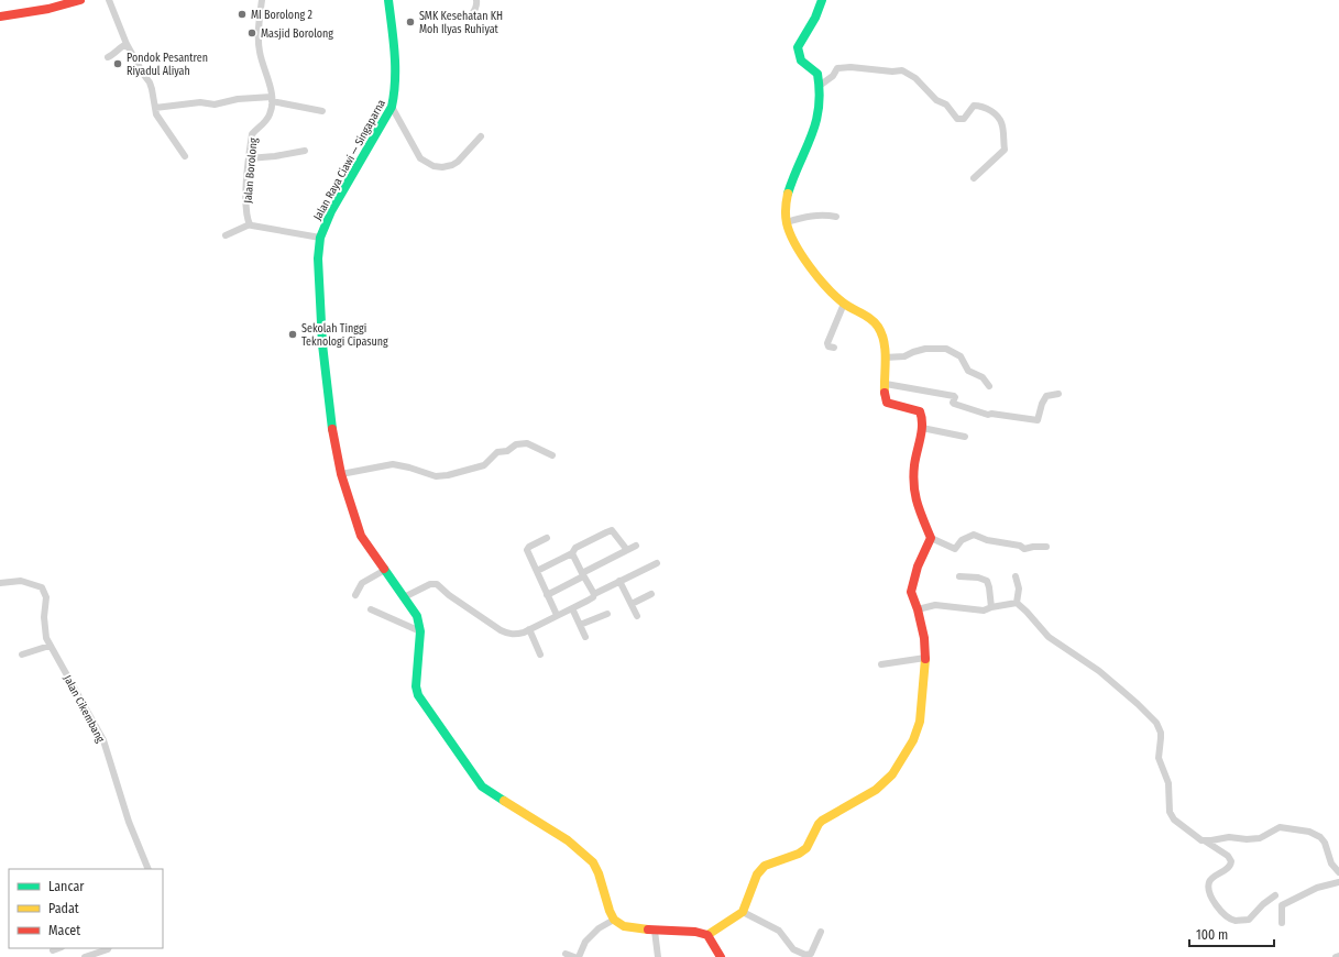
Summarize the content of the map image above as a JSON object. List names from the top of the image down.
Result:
{
  "streets": {
    "main road": ["Jalan Raya Ciawi — Singaparna"],
    "street": ["Jalan Borolong", "Jalan Cikembang"]
  },
  "places": [
    "MI Borolong 2",
    "SMK Kesehatan KH Moh Ilyas Ruhiyat",
    "Masjid Borolong",
    "Pondok Pesantren Riyadul Aliyah",
    "Sekolah Tinggi Teknologi Cipasung"
  ],
  "legend": ["Lancar", "Padat", "Macet"],
  "scale_bar": "100 m"
}
